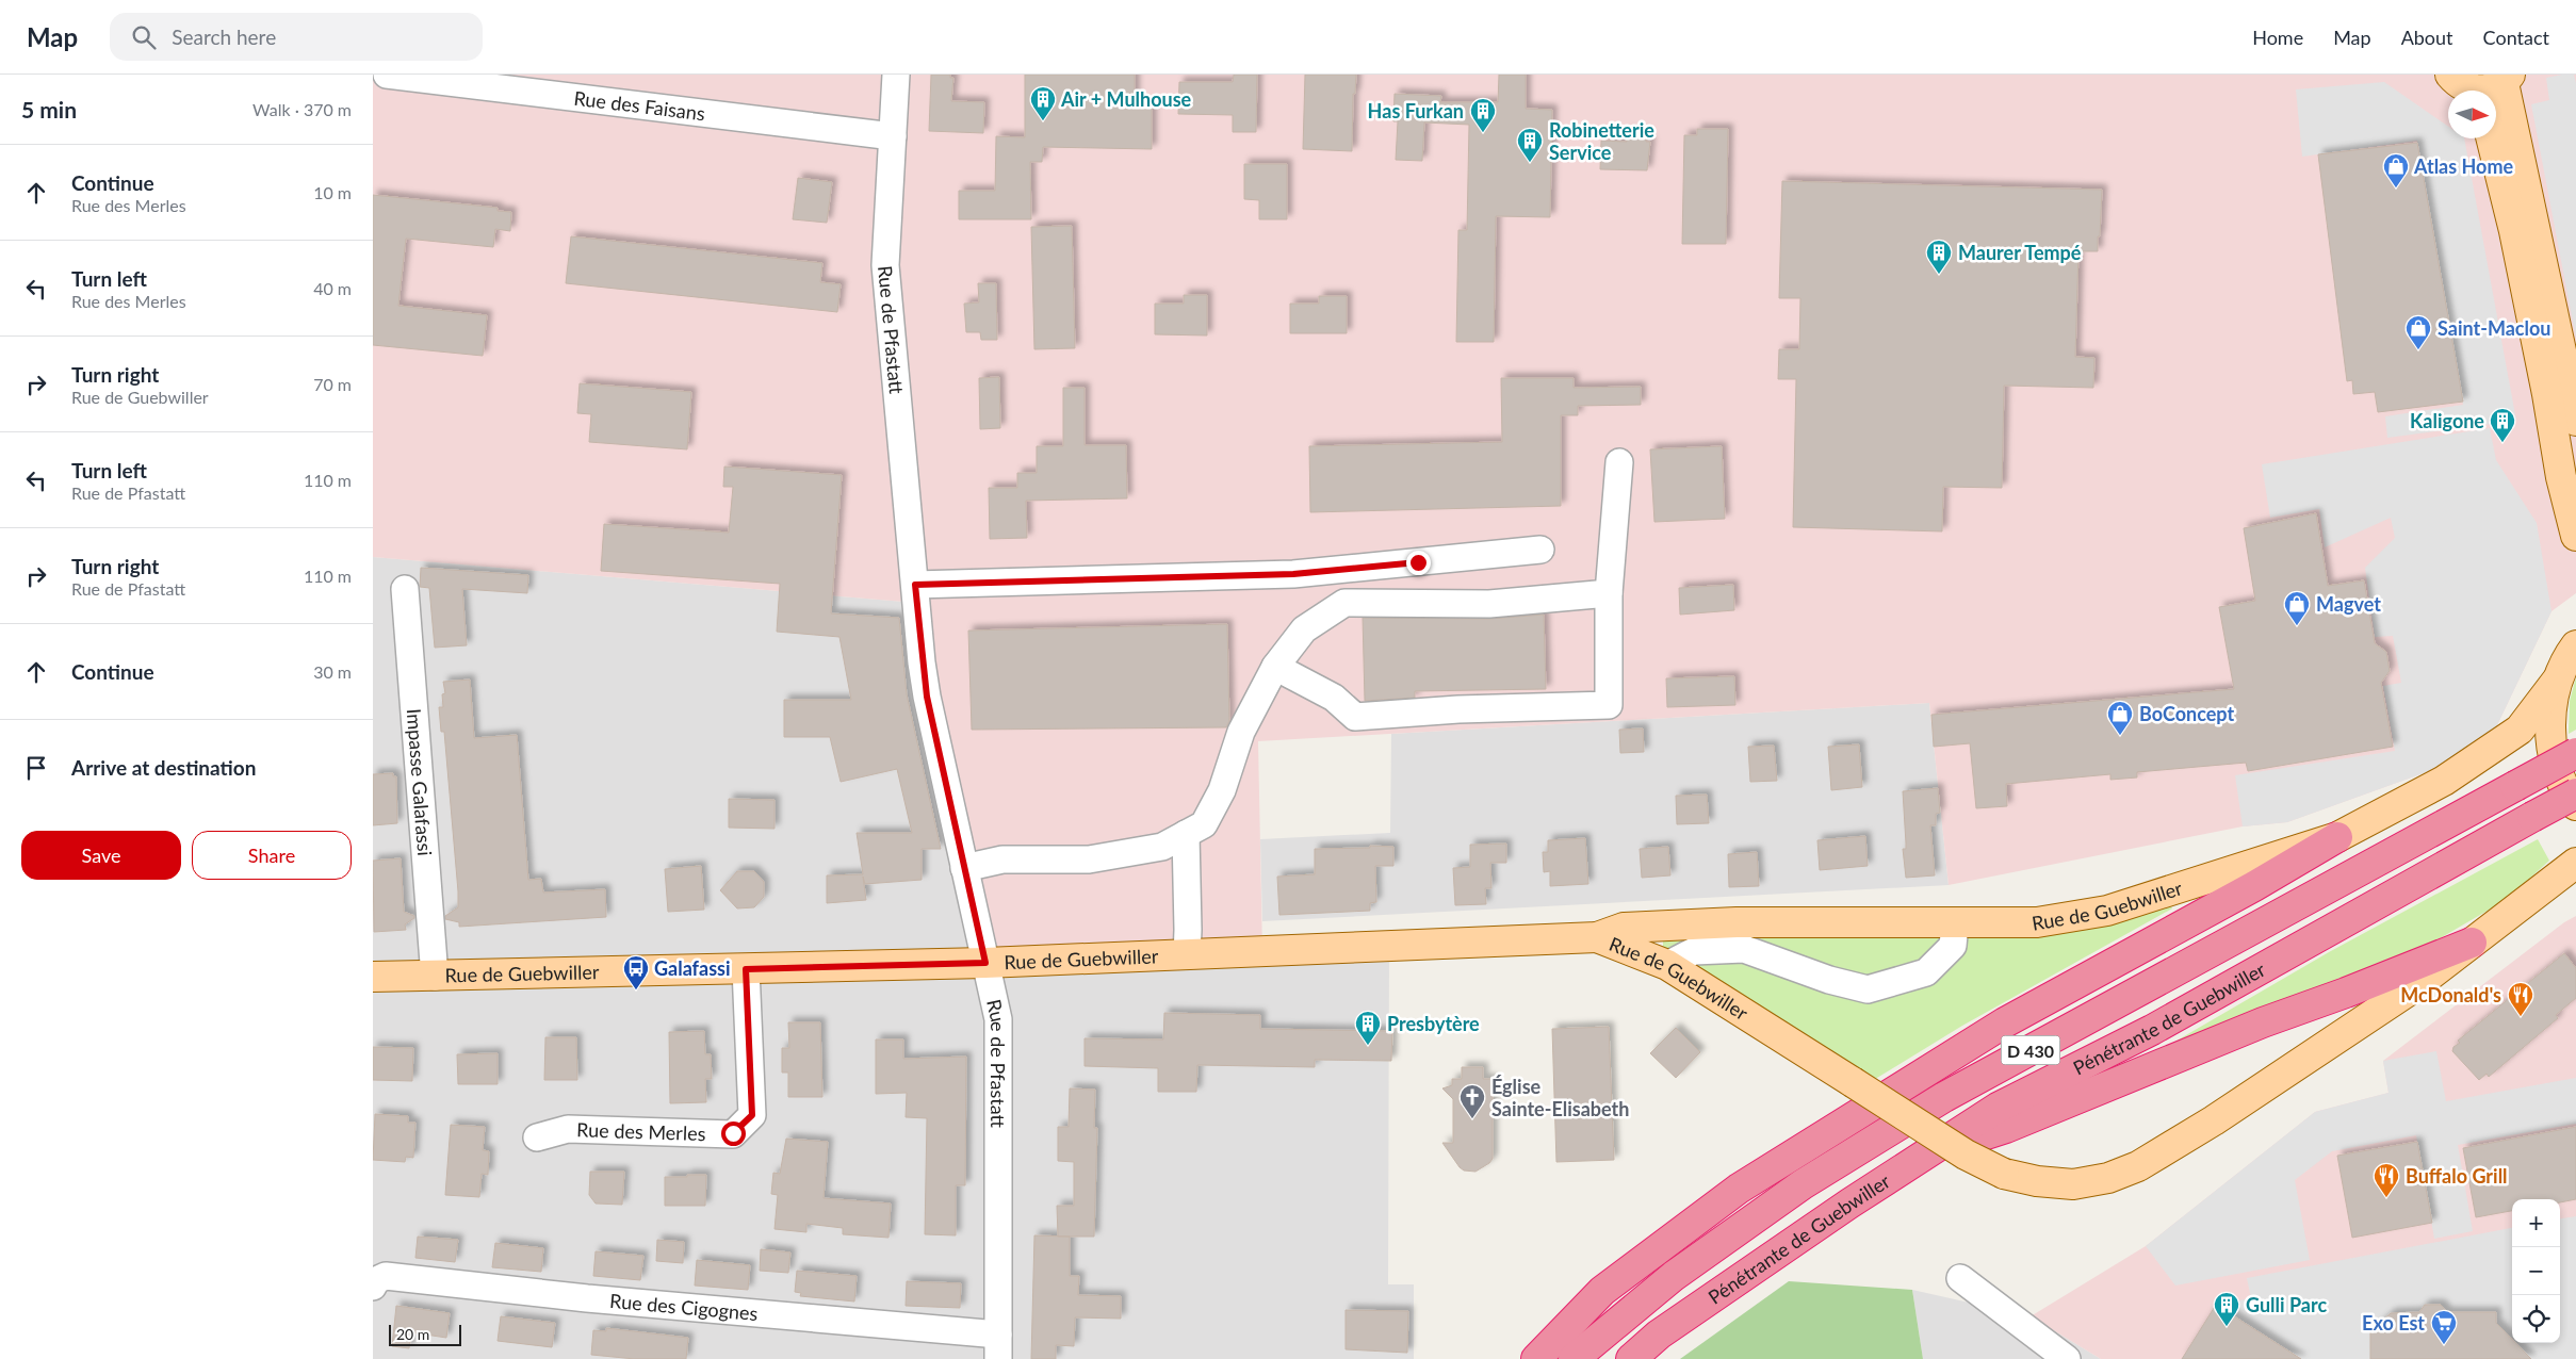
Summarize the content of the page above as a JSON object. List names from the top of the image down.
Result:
{
  "streets": {
    "highway": ["Pénétrante de Guebwiller", "D 430"],
    "main road": ["Rue de Guebwiller"],
    "street": [
      "Rue des Faisans",
      "Rue de Pfastatt",
      "Impasse Galafassi",
      "Rue des Merles",
      "Rue des Cigognes"
    ]
  },
  "crossings": [
    ["Rue des Faisans", "Rue de Pfastatt"],
    ["Rue de Pfastatt", "Rue de Guebwiller"],
    ["Rue de Pfastatt", "Rue des Cigognes"],
    ["Impasse Galafassi", "Rue de Guebwiller"],
    ["Rue de Guebwiller", "Rue des Merles"]
  ],
  "places": {
    "building": [
      "Air + Mulhouse",
      "Has Furkan",
      "Robinetterie Service",
      "Maurer Tempé",
      "Kaligone",
      "Presbytère",
      "Gulli Parc"
    ],
    "shop": [
      "Atlas Home",
      "Saint-Maclou",
      "Magvet",
      "BoConcept"
    ],
    "bus stop": ["Galafassi"],
    "restaurant": ["McDonald's", "Buffalo Grill"],
    "church": ["Église Sainte-Elisabeth"],
    "supermarket": ["Exo Est"]
  },
  "scale_bar": "20 m",
  "north": "right",
  "page": {
    "header": "Map",
    "search": "Search here",
    "nav": [
      "Home",
      "Map",
      "About",
      "Contact"
    ],
    "heading": ["5 min", "Walk · 370 m"],
    "list": [
      ["Continue", "Rue des Merles", "10 m"],
      ["Turn left", "Rue des Merles", "40 m"],
      ["Turn right", "Rue de Guebwiller", "70 m"],
      ["Turn left", "Rue de Pfastatt", "110 m"],
      ["Turn right", "Rue de Pfastatt", "110 m"],
      ["Continue", "30 m"],
      "Arrive at destination"
    ],
    "buttons": ["Save", "Share"],
    "map_buttons": ["+", "−"],
    "scale": "20 m"
  }
}
